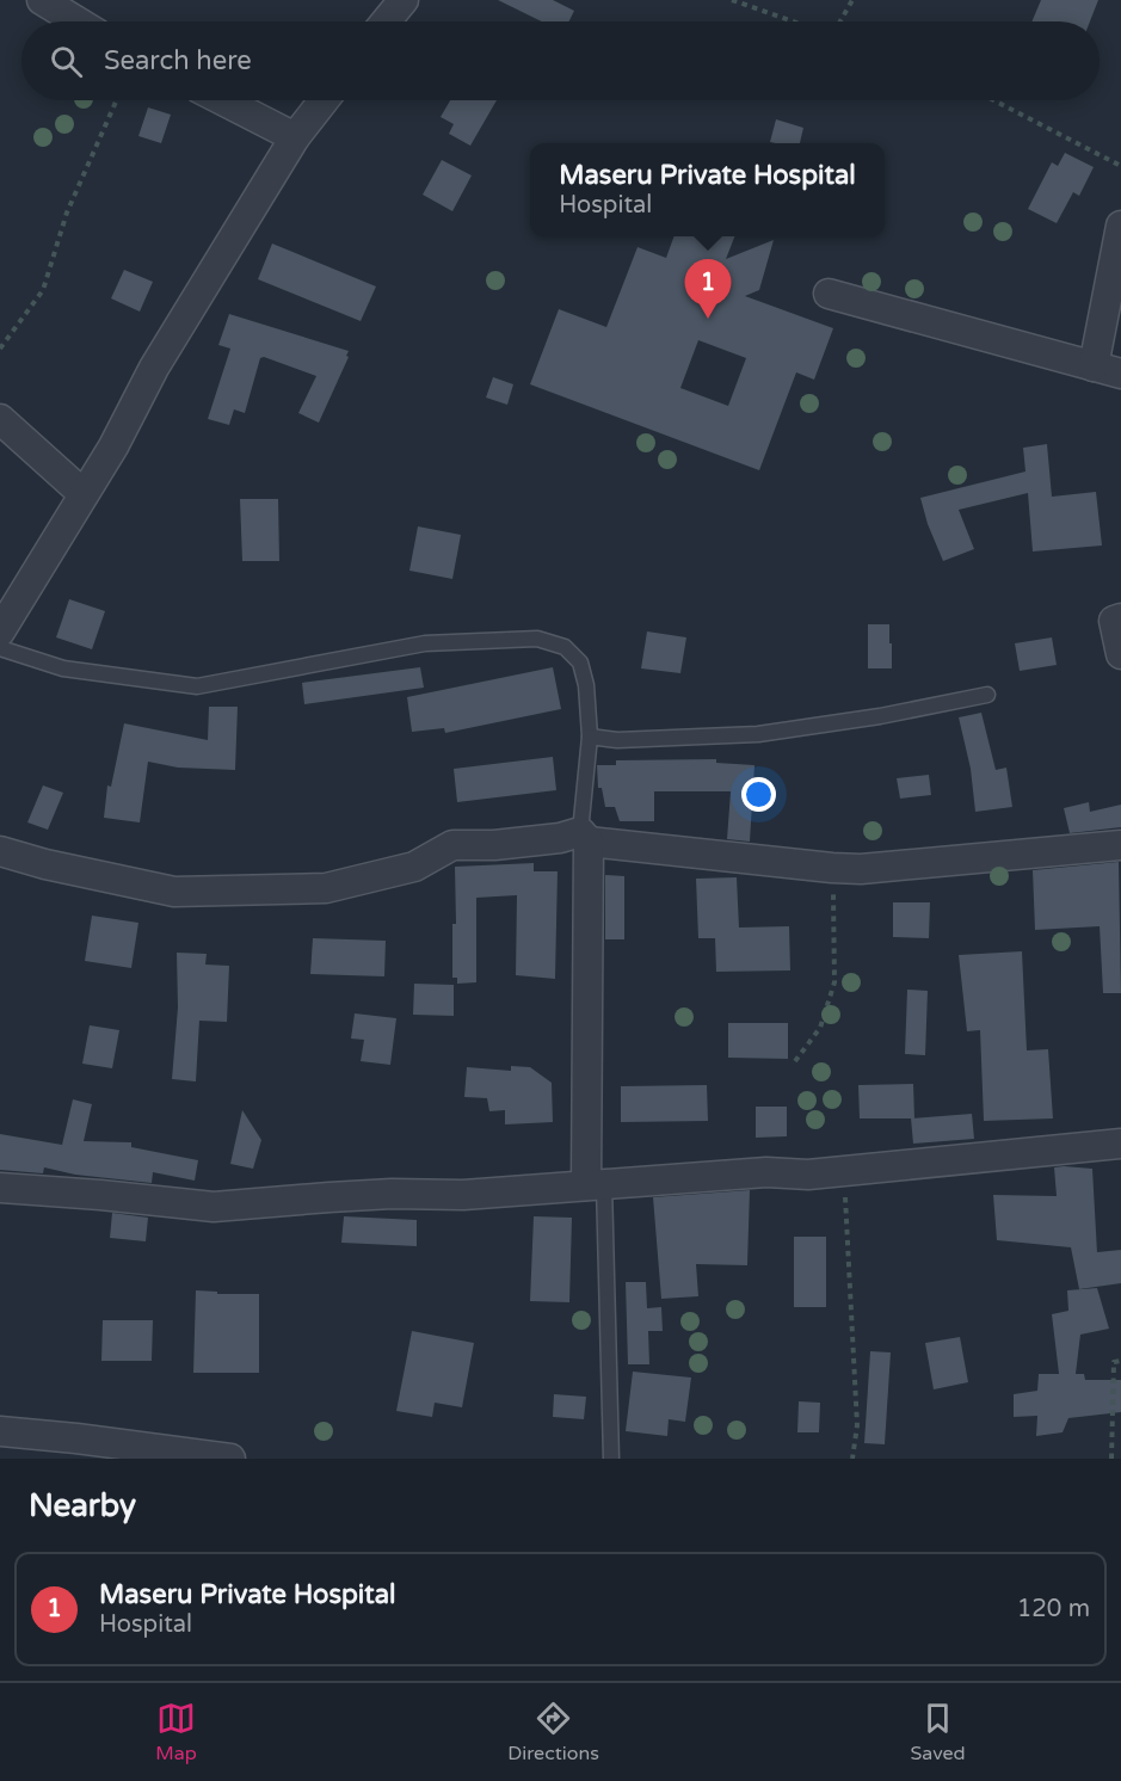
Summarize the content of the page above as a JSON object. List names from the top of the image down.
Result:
{
  "page": {
    "search": "Search here",
    "popup": ["Maseru Private Hospital", "Hospital"],
    "pins": "1",
    "heading": "Nearby",
    "list": [
      {
        "mark": "1",
        "name": "Maseru Private Hospital",
        "note": "Hospital",
        "value": "120 m"
      }
    ],
    "nav": ["Map", "Directions", "Saved"]
  }
}
